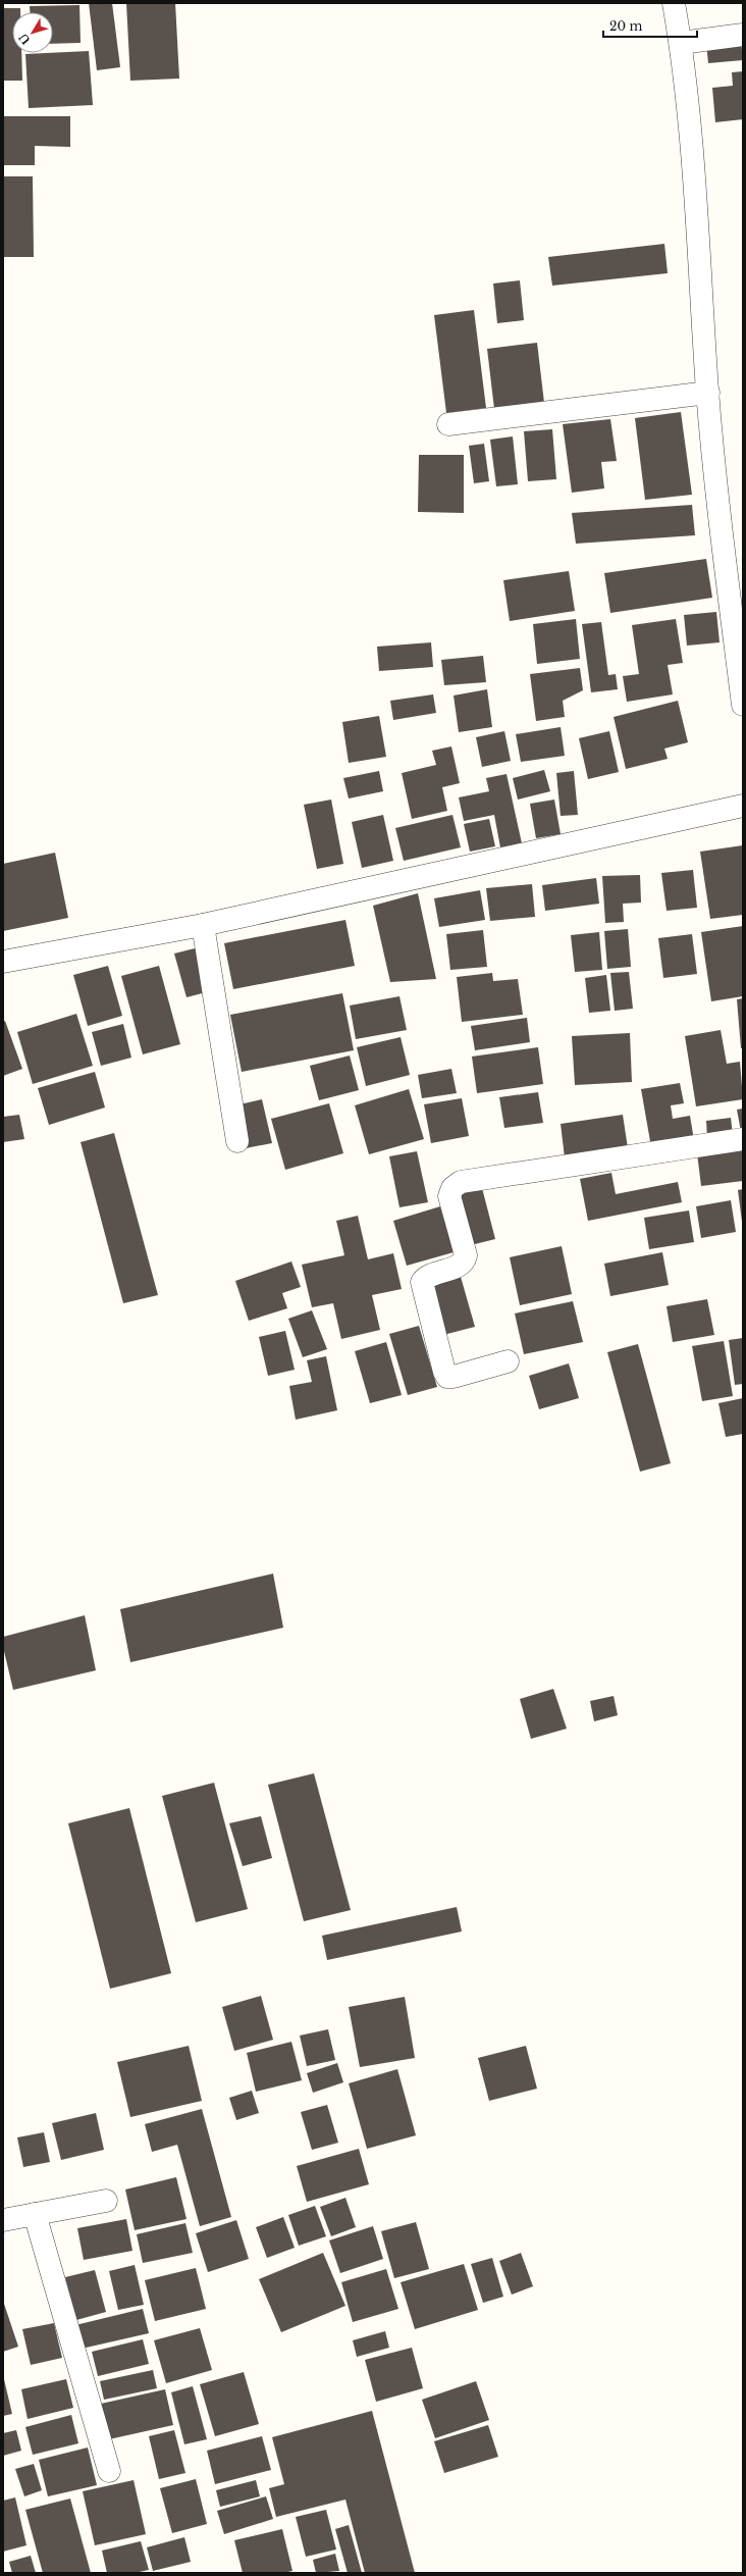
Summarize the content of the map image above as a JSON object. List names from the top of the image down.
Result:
{
  "scale_bar": "20 m",
  "north": "bottom left"
}
